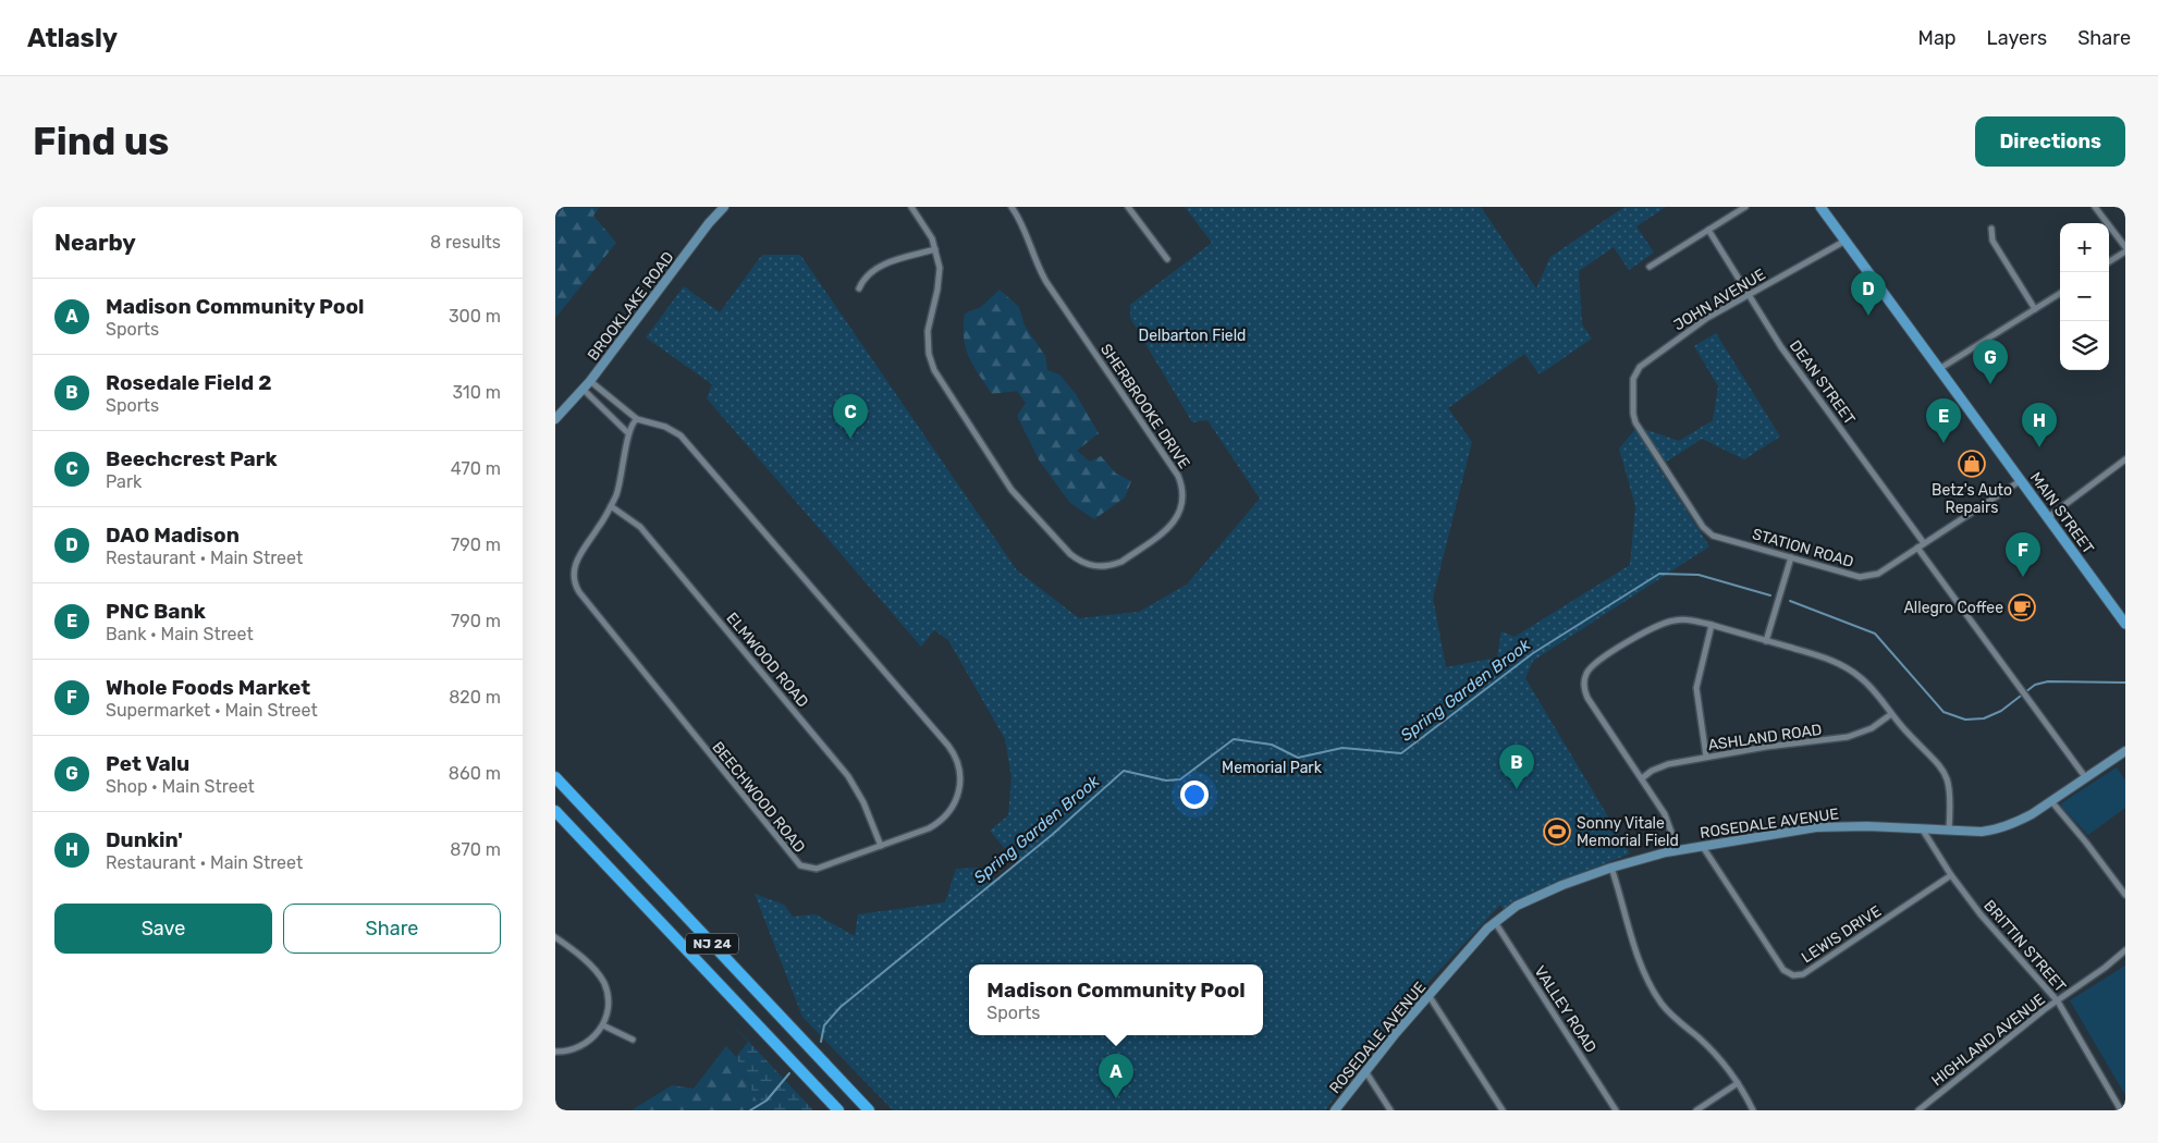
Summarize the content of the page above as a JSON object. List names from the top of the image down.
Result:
{
  "streets": {
    "highway": ["NJ 24"],
    "main road": ["MAIN STREET"],
    "street": [
      "JOHN AVENUE",
      "BROOKLAKE ROAD",
      "DEAN STREET",
      "SHERBROOKE DRIVE",
      "STATION ROAD",
      "ELMWOOD ROAD",
      "ASHLAND ROAD",
      "BEECHWOOD ROAD",
      "ROSEDALE AVENUE",
      "LEWIS DRIVE",
      "BRITTIN STREET",
      "VALLEY ROAD",
      "HIGHLAND AVENUE"
    ]
  },
  "crossings": [
    ["JOHN AVENUE", "DEAN STREET"],
    ["JOHN AVENUE", "MAIN STREET"],
    ["JOHN AVENUE", "STATION ROAD"],
    ["BROOKLAKE ROAD", "BEECHWOOD ROAD"],
    ["DEAN STREET", "STATION ROAD"],
    ["MAIN STREET", "STATION ROAD"],
    ["ELMWOOD ROAD", "BEECHWOOD ROAD"],
    ["ROSEDALE AVENUE", "LEWIS DRIVE"],
    ["ROSEDALE AVENUE", "BRITTIN STREET"],
    ["ROSEDALE AVENUE", "VALLEY ROAD"],
    ["LEWIS DRIVE", "BRITTIN STREET"],
    ["BRITTIN STREET", "HIGHLAND AVENUE"]
  ],
  "water": ["Spring Garden Brook"],
  "parks": ["Delbarton Field", "Memorial Park"],
  "places": {
    "shop": ["Betz's Auto Repairs"],
    "cafe": ["Allegro Coffee"],
    "sports": ["Sonny Vitale Memorial Field"]
  },
  "page": {
    "header": "Atlasly",
    "nav": ["Map", "Layers", "Share"],
    "buttons": [
      "Directions",
      ["Save", "Share"]
    ],
    "title": "Find us",
    "heading": ["Nearby", "8 results"],
    "map_buttons": ["+", "−"],
    "pins": [
      "D",
      "G",
      "C",
      "E",
      "H",
      "F",
      "B",
      "A"
    ],
    "list": [
      {
        "mark": "A",
        "name": "Madison Community Pool",
        "note": "Sports",
        "value": "300 m"
      },
      {
        "mark": "B",
        "name": "Rosedale Field 2",
        "note": "Sports",
        "value": "310 m"
      },
      {
        "mark": "C",
        "name": "Beechcrest Park",
        "note": "Park",
        "value": "470 m"
      },
      {
        "mark": "D",
        "name": "DAO Madison",
        "note": "Restaurant · Main Street",
        "value": "790 m"
      },
      {
        "mark": "E",
        "name": "PNC Bank",
        "note": "Bank · Main Street",
        "value": "790 m"
      },
      {
        "mark": "F",
        "name": "Whole Foods Market",
        "note": "Supermarket · Main Street",
        "value": "820 m"
      },
      {
        "mark": "G",
        "name": "Pet Valu",
        "note": "Shop · Main Street",
        "value": "860 m"
      },
      {
        "mark": "H",
        "name": "Dunkin'",
        "note": "Restaurant · Main Street",
        "value": "870 m"
      }
    ],
    "popup": ["Madison Community Pool", "Sports"]
  }
}
